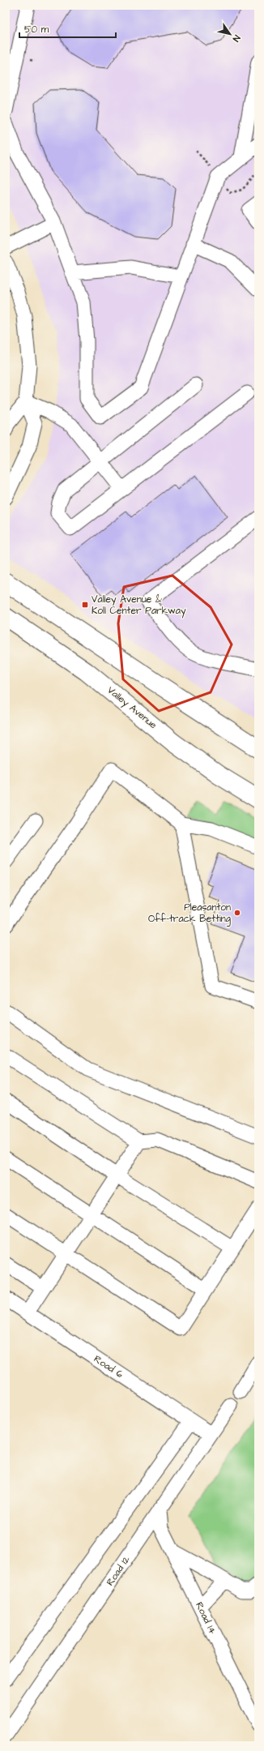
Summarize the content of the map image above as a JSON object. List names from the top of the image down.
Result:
{
  "streets": {
    "main road": ["Valley Avenue"],
    "street": ["Road 6", "Road 12", "Road 14"]
  },
  "crossings": [
    ["Road 6", "Road 12"],
    ["Road 12", "Road 14"]
  ],
  "places": {
    "transit": ["Valley Avenue & Koll Center Parkway"],
    "other": ["Pleasanton Off-track Betting"]
  },
  "scale_bar": "50 m",
  "north": "bottom right"
}
